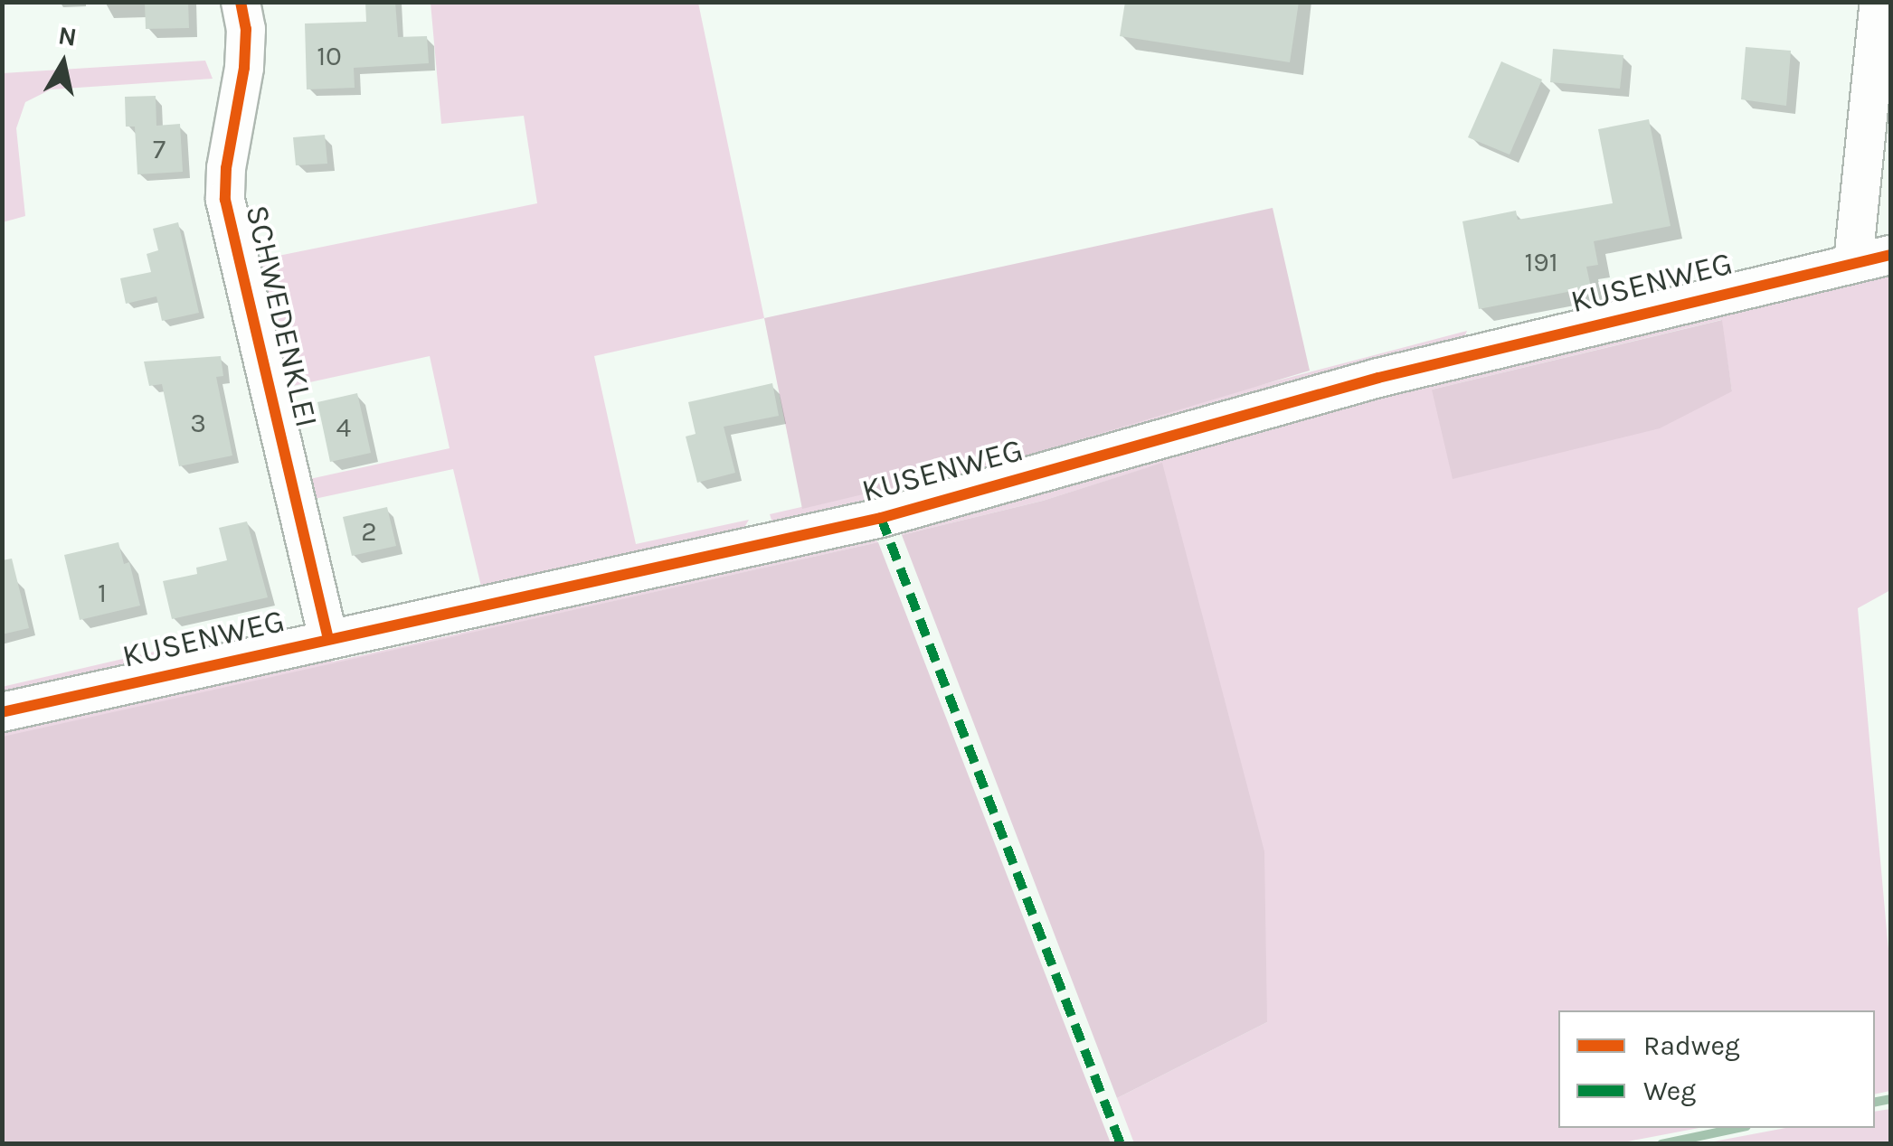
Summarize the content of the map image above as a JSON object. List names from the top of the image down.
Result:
{
  "streets": {
    "street": ["KUSENWEG", "SCHWEDENKLEI"]
  },
  "crossings": [
    ["KUSENWEG", "SCHWEDENKLEI"]
  ],
  "house_numbers": [
    "10",
    "7",
    "191",
    "3",
    "4",
    "2",
    "1"
  ],
  "legend": ["Radweg", "Weg"],
  "north": "top"
}
